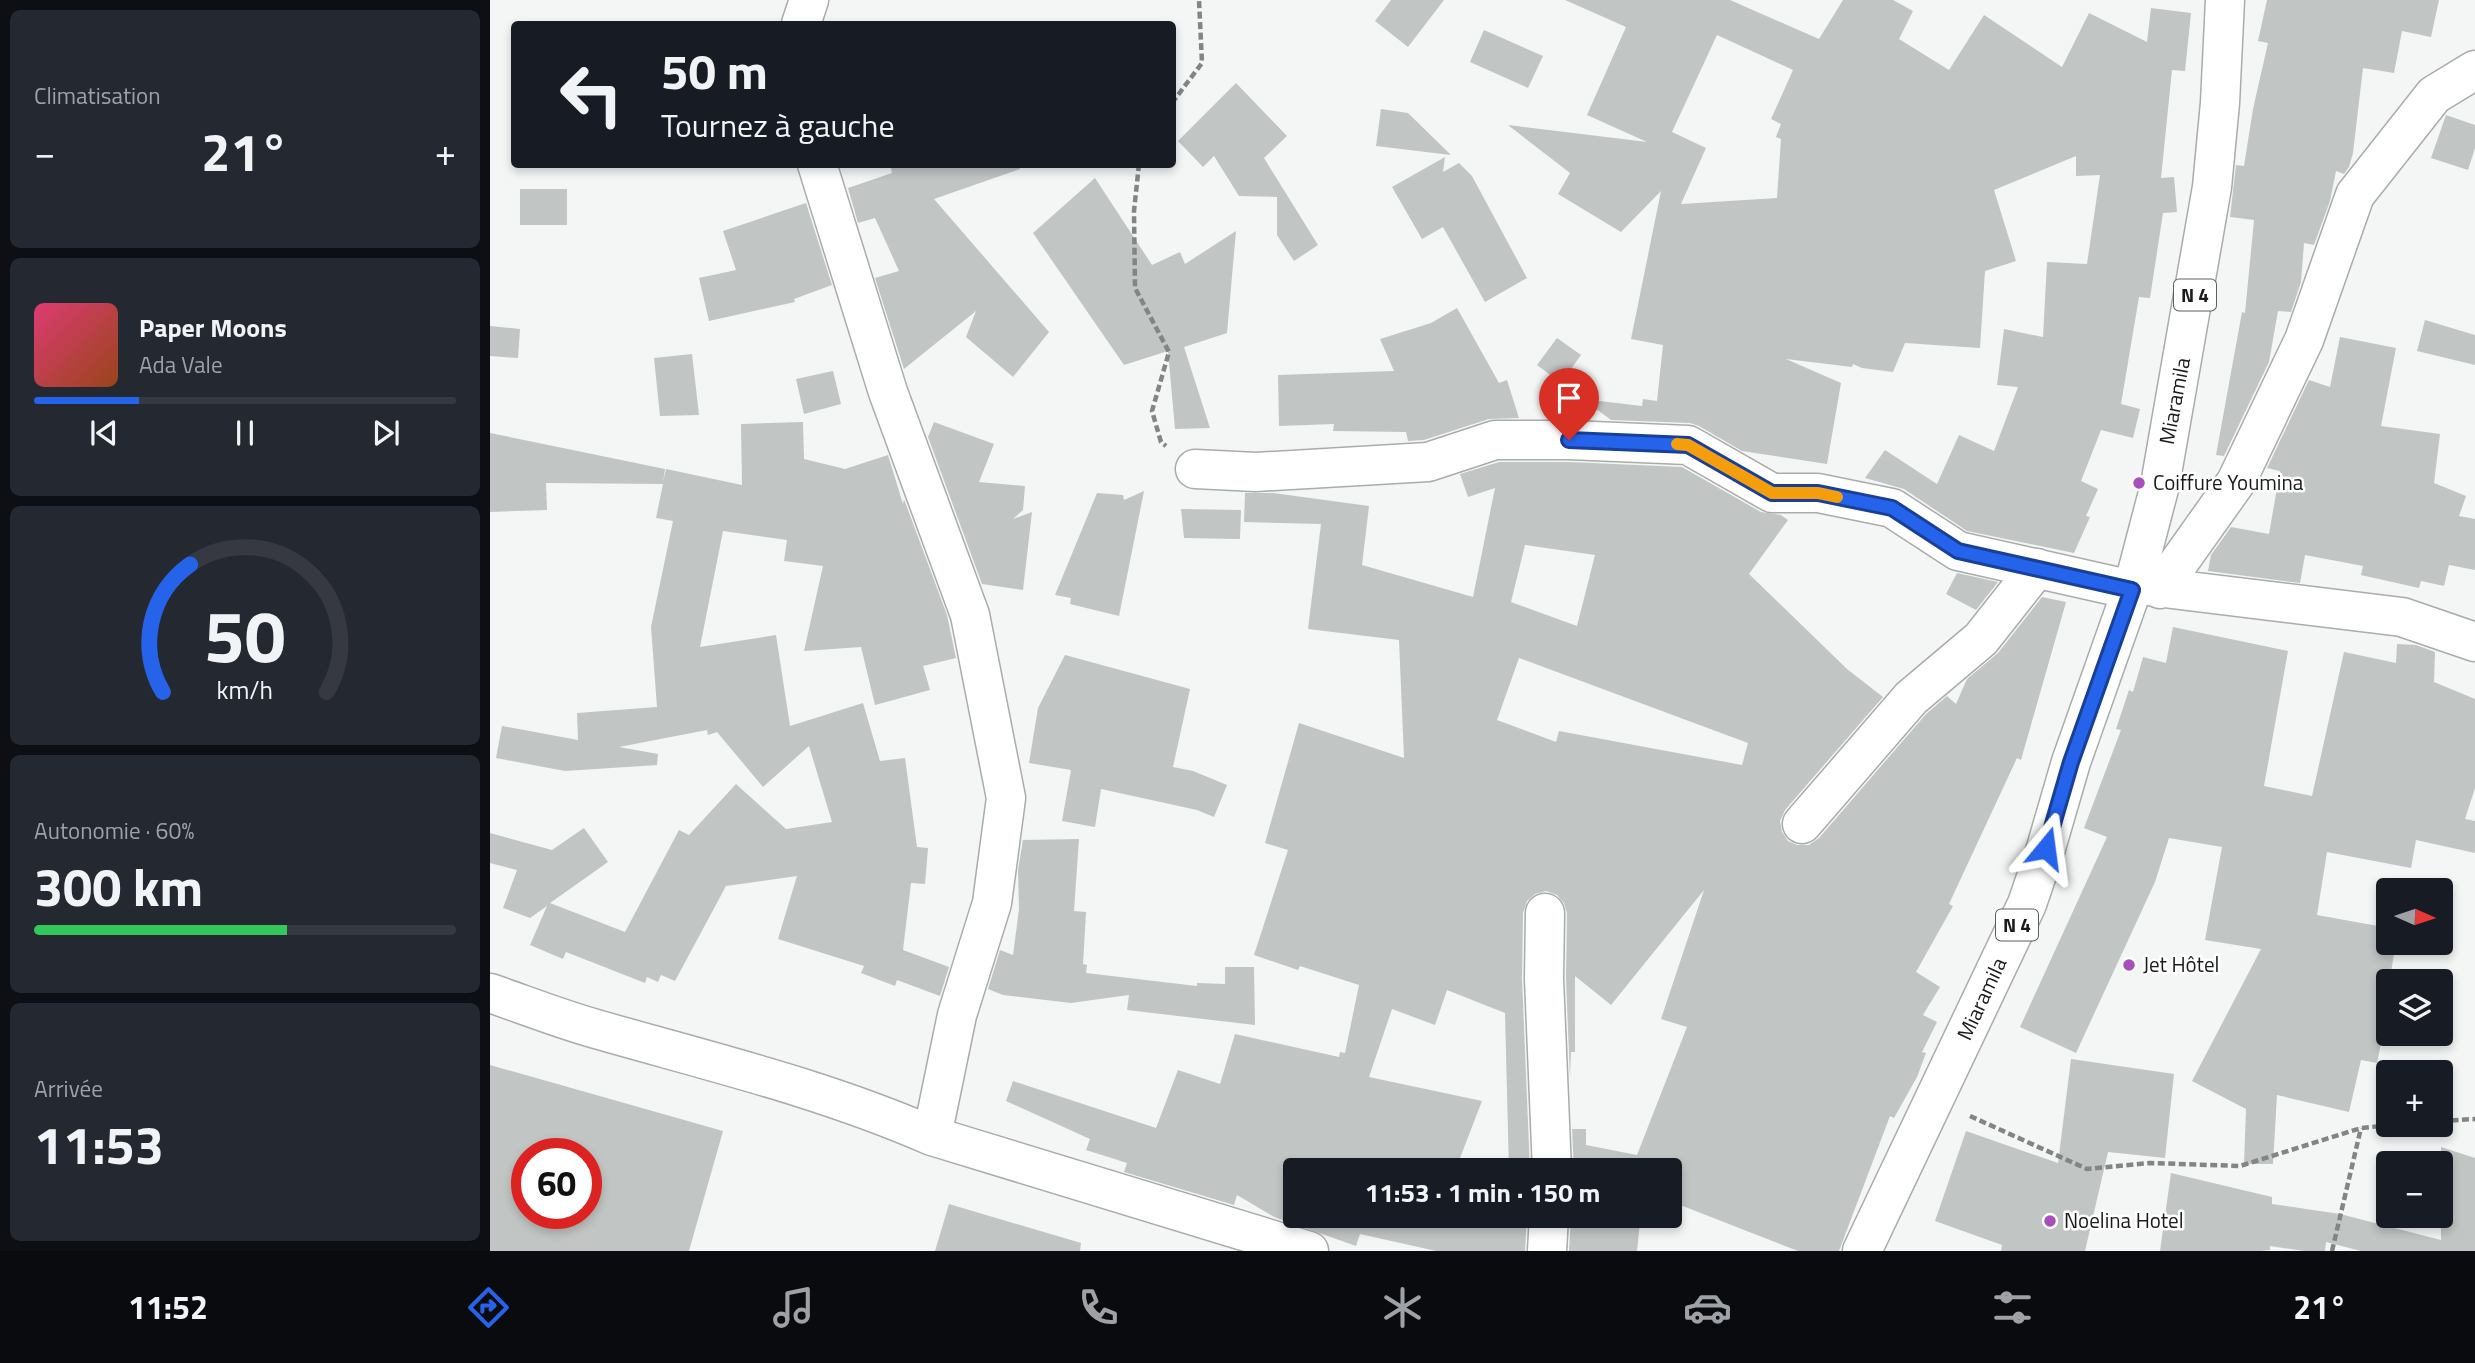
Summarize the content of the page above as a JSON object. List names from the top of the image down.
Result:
{
  "streets": {
    "street": ["N 4", "Miaramila"]
  },
  "places": ["Coiffure Youmina", "Jet Hôtel", "Noelina Hotel"],
  "north": "right",
  "page": {
    "tile": [
      "Climatisation",
      ["Autonomie · 60%", "300 km"],
      ["Arrivée", "11:53"]
    ],
    "turn": ["50 m", "Tournez à gauche"],
    "heat": ["−", "21°", "+"],
    "song": ["Paper Moons", "Ada Vale"],
    "map_buttons": ["+", "−"],
    "limit": "60",
    "trip": "11:53 · 1 min · 150 m",
    "tabs": ["11:52", "21°"],
    "gauge": ["50", "km/h"]
  }
}
